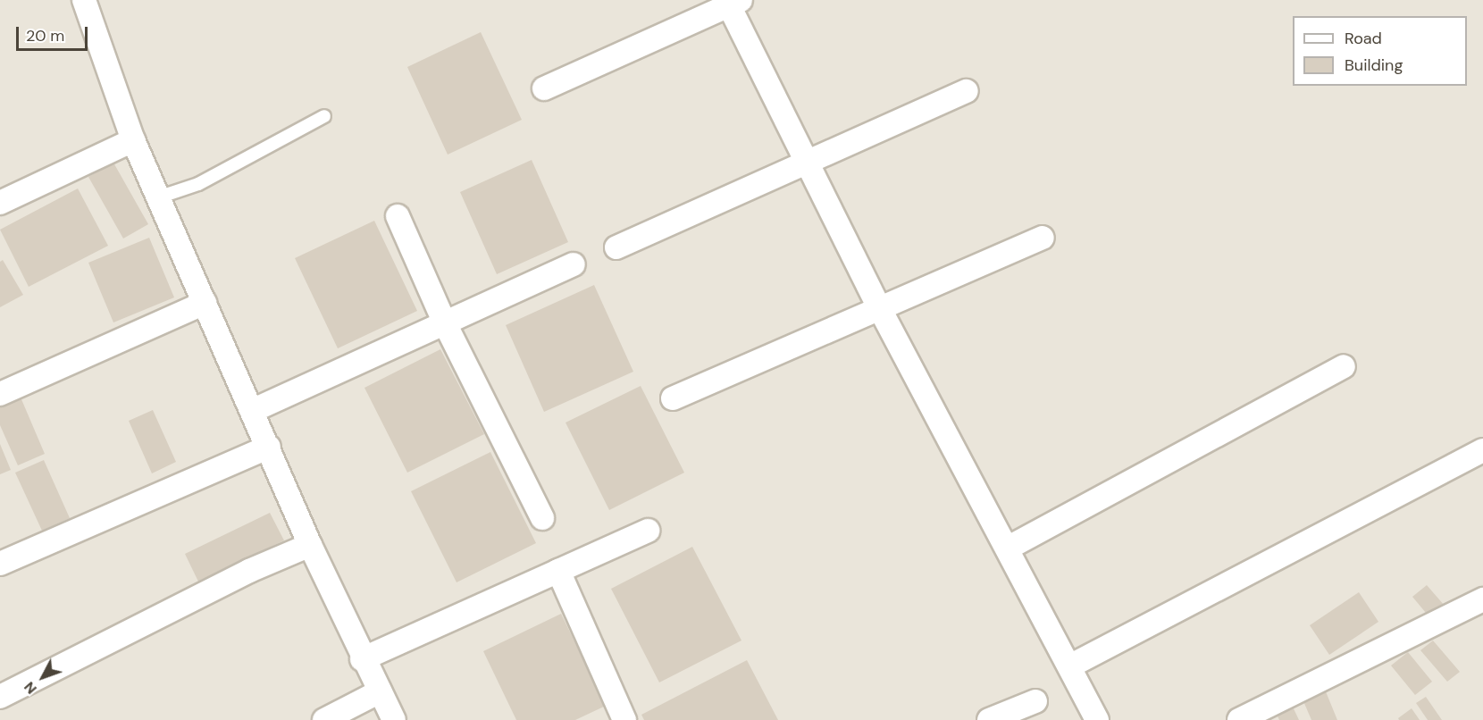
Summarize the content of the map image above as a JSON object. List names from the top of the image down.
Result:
{
  "legend": ["Road", "Building"],
  "scale_bar": "20 m",
  "north": "bottom left"
}
